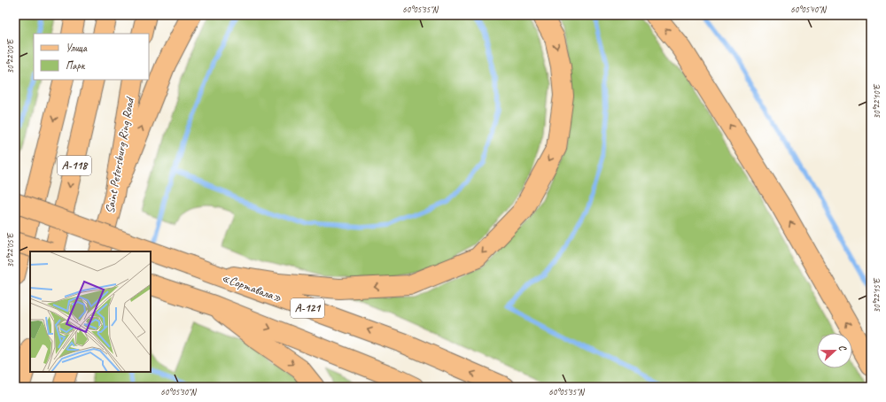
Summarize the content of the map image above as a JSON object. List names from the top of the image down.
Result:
{
  "streets": {
    "main road": [
      "Saint Petersburg Ring Road",
      "А-118",
      "«Сортавала»",
      "А-121"
    ]
  },
  "legend": ["Улица", "Парк"],
  "north": "right",
  "coordinates": [
    "60°05'35\"N",
    "60°05'40\"N",
    "30°22'00\"E",
    "30°22'10\"E",
    "30°22'05\"E",
    "30°22'15\"E",
    "60°05'30\"N"
  ]
}
